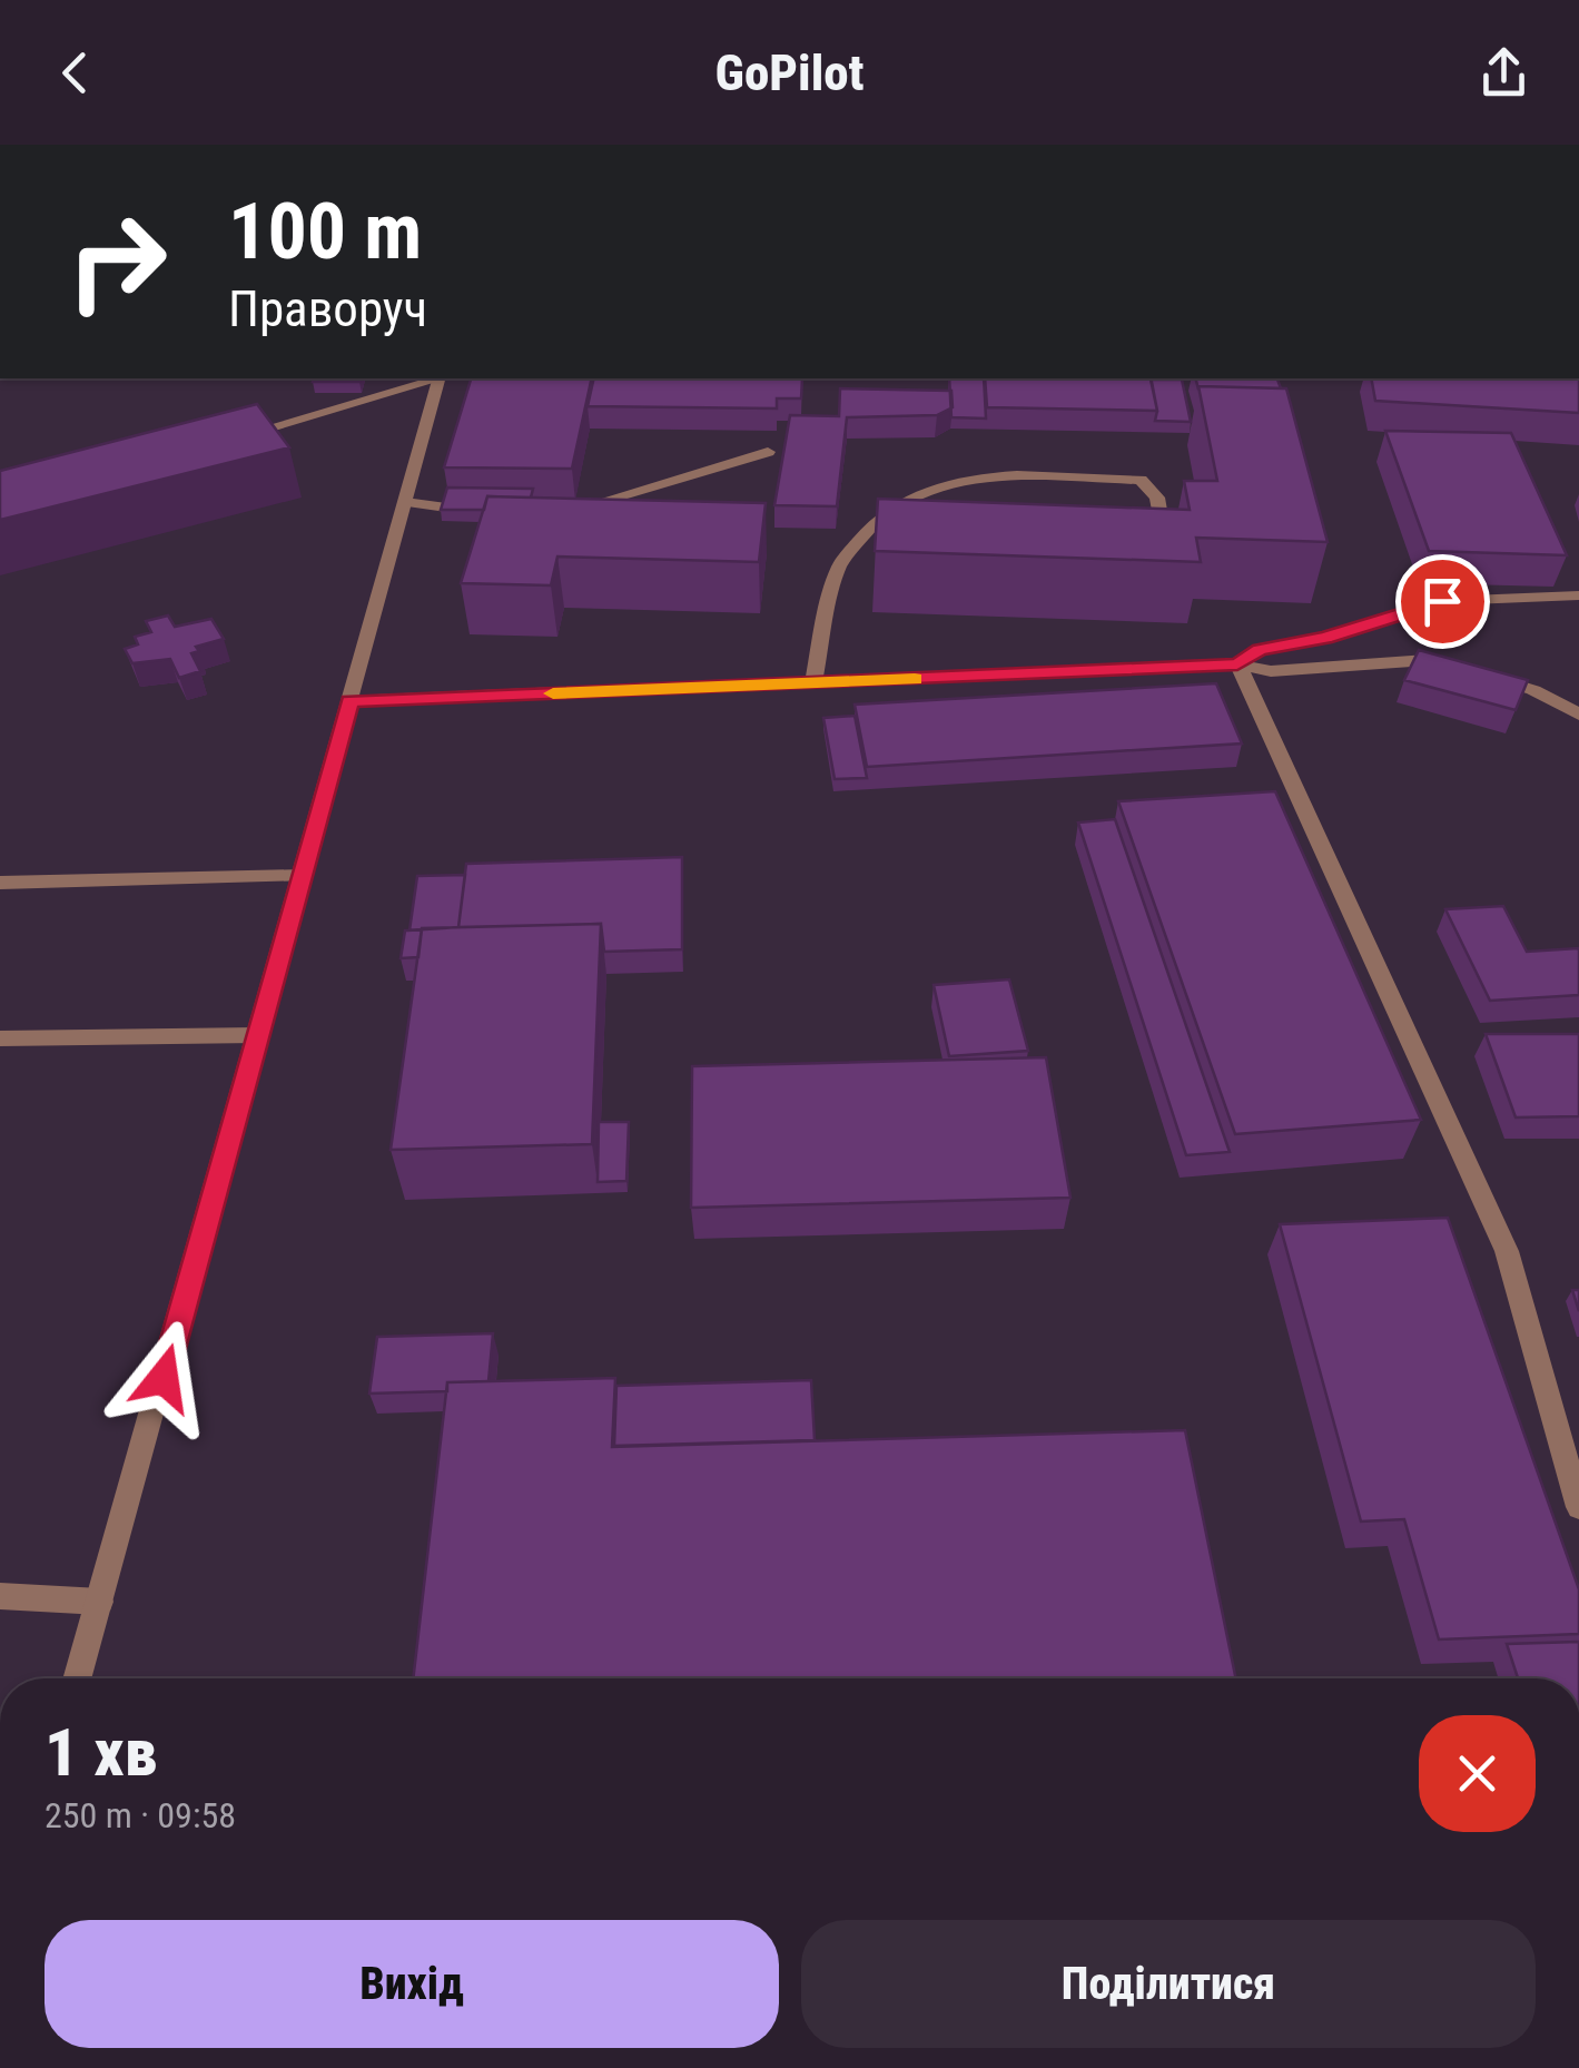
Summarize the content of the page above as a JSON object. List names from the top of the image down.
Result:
{
  "page": {
    "header": "GoPilot",
    "turn": ["100 m", "Праворуч"],
    "heading": ["1 хв", "250 m · 09:58"],
    "buttons": ["Вихід", "Поділитися"]
  }
}
